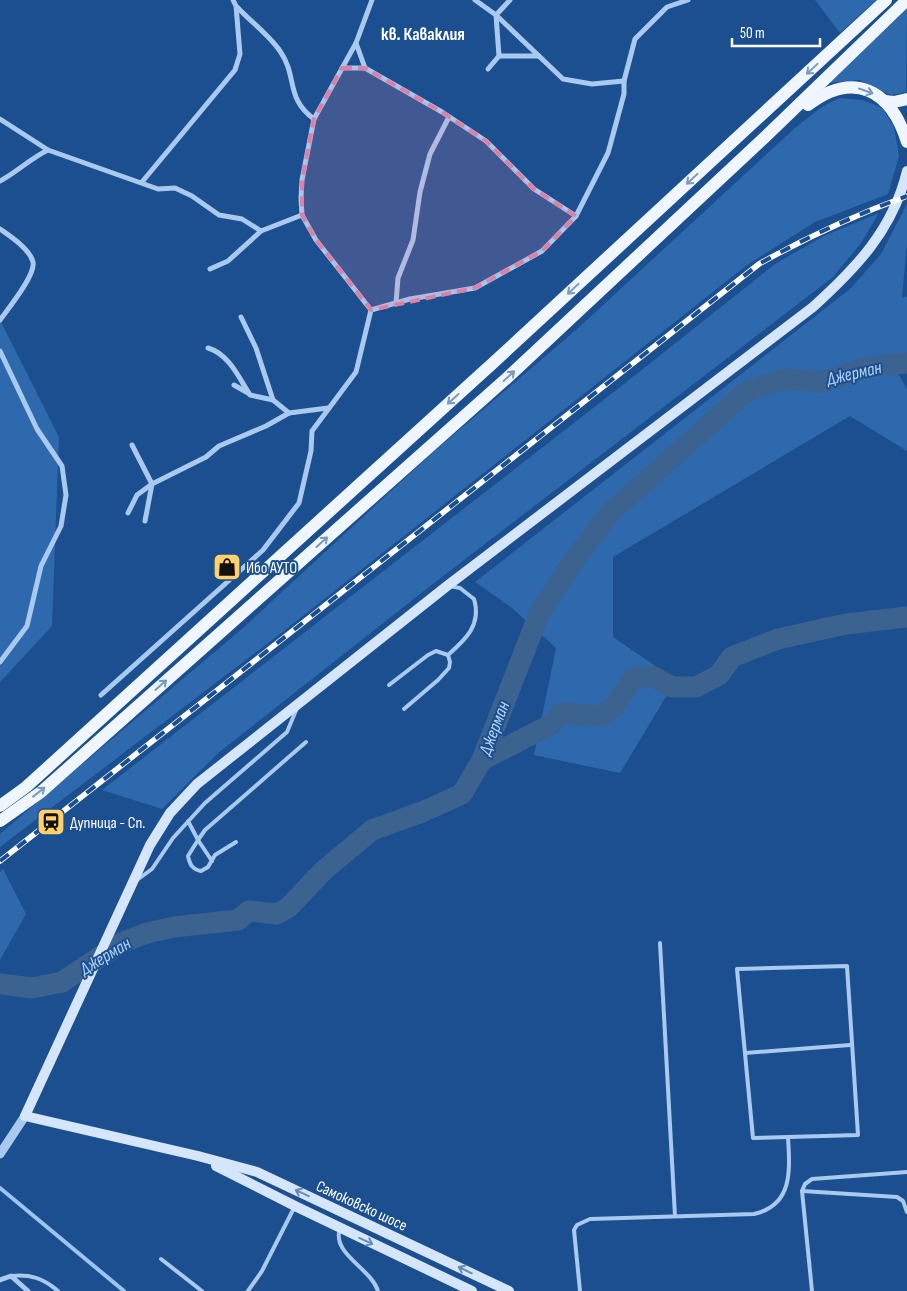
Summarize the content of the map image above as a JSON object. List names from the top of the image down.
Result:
{
  "streets": {
    "main road": ["Самоковско шосе"]
  },
  "districts": ["кв. Каваклия"],
  "water": ["Джерман"],
  "places": {
    "shop": ["Ибо АУТО"],
    "station": ["Дупница - Сп."]
  },
  "scale_bar": "50 m"
}
